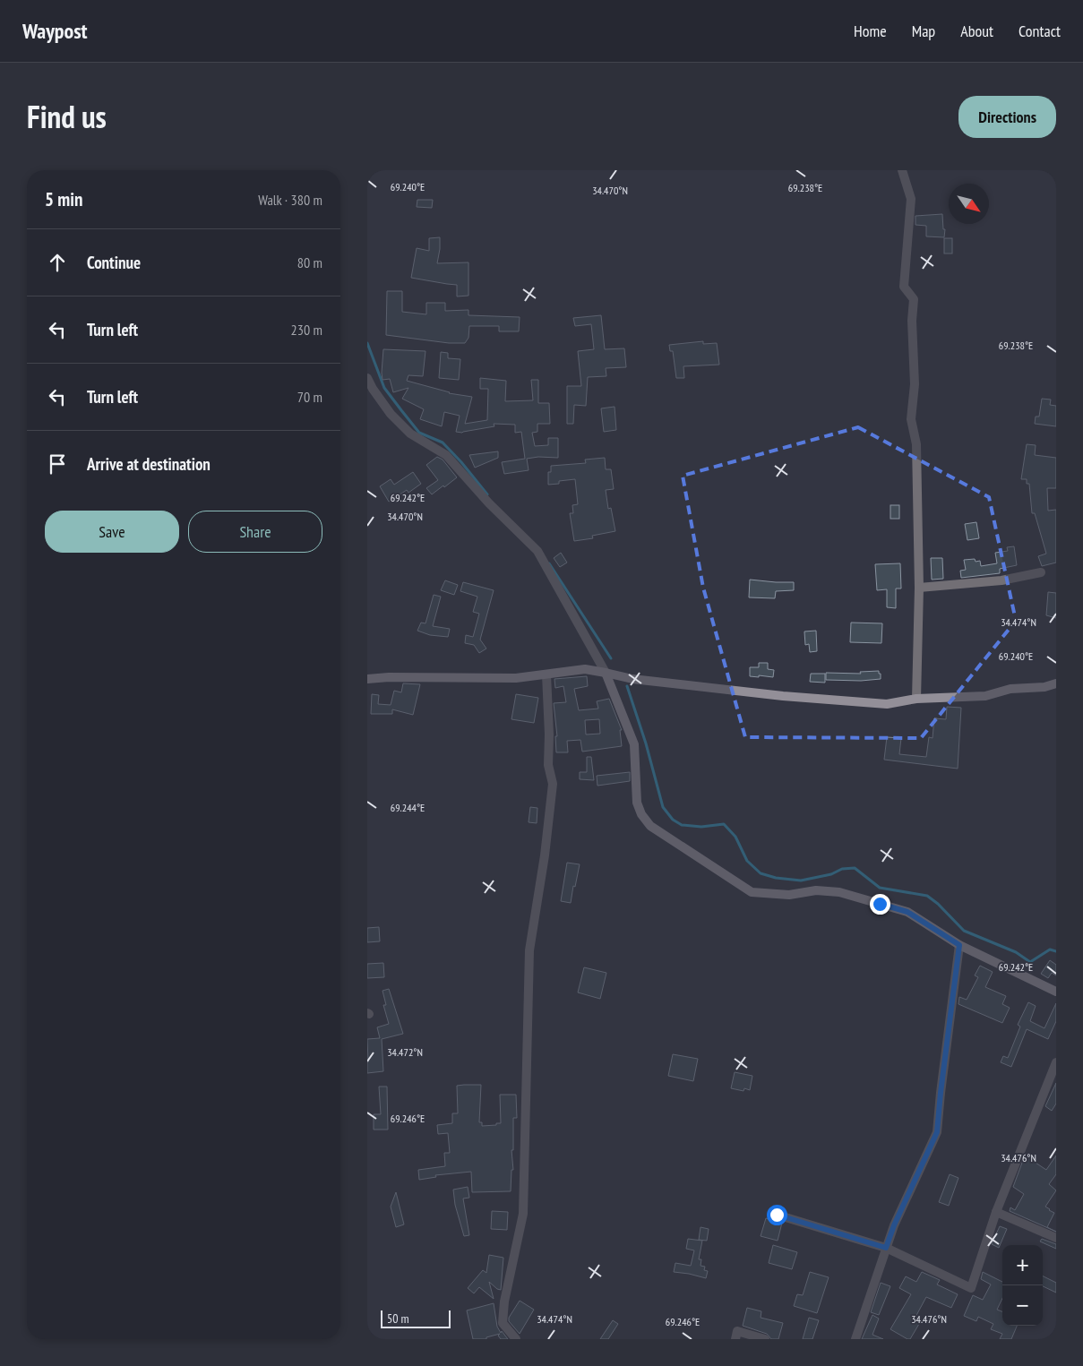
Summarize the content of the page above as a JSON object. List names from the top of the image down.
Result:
{
  "scale_bar": "50 m",
  "north": "bottom right",
  "page": {
    "header": "Waypost",
    "nav": [
      "Home",
      "Map",
      "About",
      "Contact"
    ],
    "title": "Find us",
    "buttons": [
      "Directions",
      ["Save", "Share"]
    ],
    "heading": ["5 min", "Walk · 380 m"],
    "list": [
      ["Continue", "80 m"],
      ["Turn left", "230 m"],
      ["Turn left", "70 m"],
      "Arrive at destination"
    ],
    "map_buttons": ["+", "−"],
    "scale": "50 m"
  },
  "coordinates": [
    "69.240°E",
    "69.238°E",
    "34.470°N",
    "69.242°E",
    "34.474°N",
    "69.244°E",
    "34.472°N",
    "69.246°E",
    "34.476°N"
  ]
}
